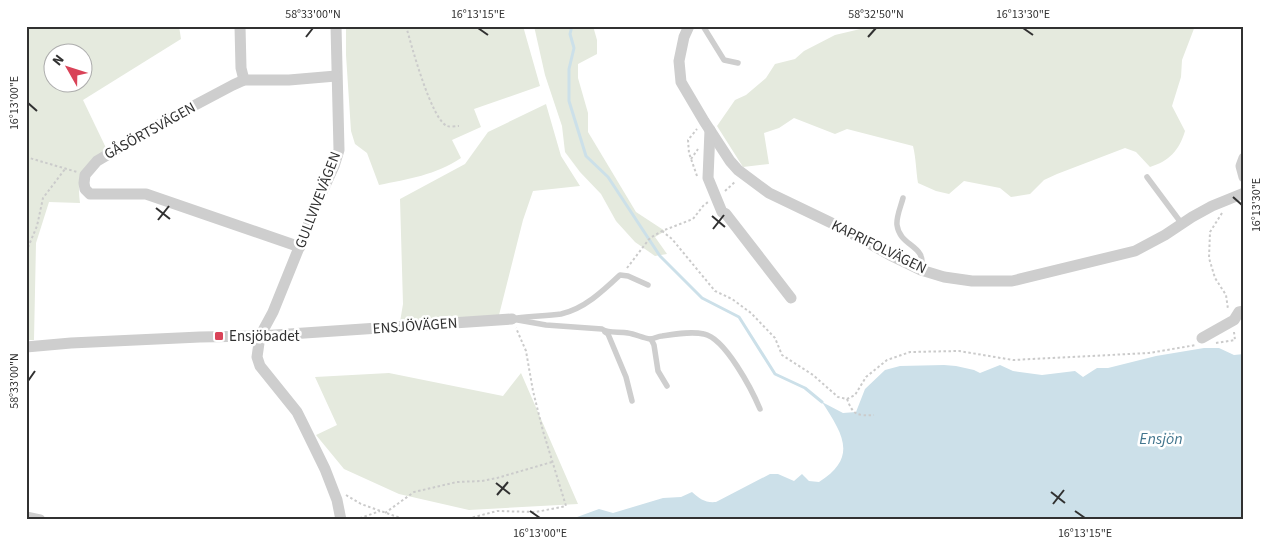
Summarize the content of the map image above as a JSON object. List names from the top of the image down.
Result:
{
  "streets": {
    "street": [
      "GÅSÖRTSVÄGEN",
      "GULLVIVEVÄGEN",
      "KAPRIFOLVÄGEN",
      "ENSJÖVÄGEN"
    ]
  },
  "crossings": [
    ["GÅSÖRTSVÄGEN", "GULLVIVEVÄGEN"],
    ["GULLVIVEVÄGEN", "ENSJÖVÄGEN"]
  ],
  "water": ["Ensjön"],
  "places": {
    "transit": ["Ensjöbadet"]
  },
  "north": "top left",
  "coordinates": [
    "58°33'00\"N",
    "16°13'15\"E",
    "58°32'50\"N",
    "16°13'30\"E",
    "16°13'00\"E"
  ]
}
